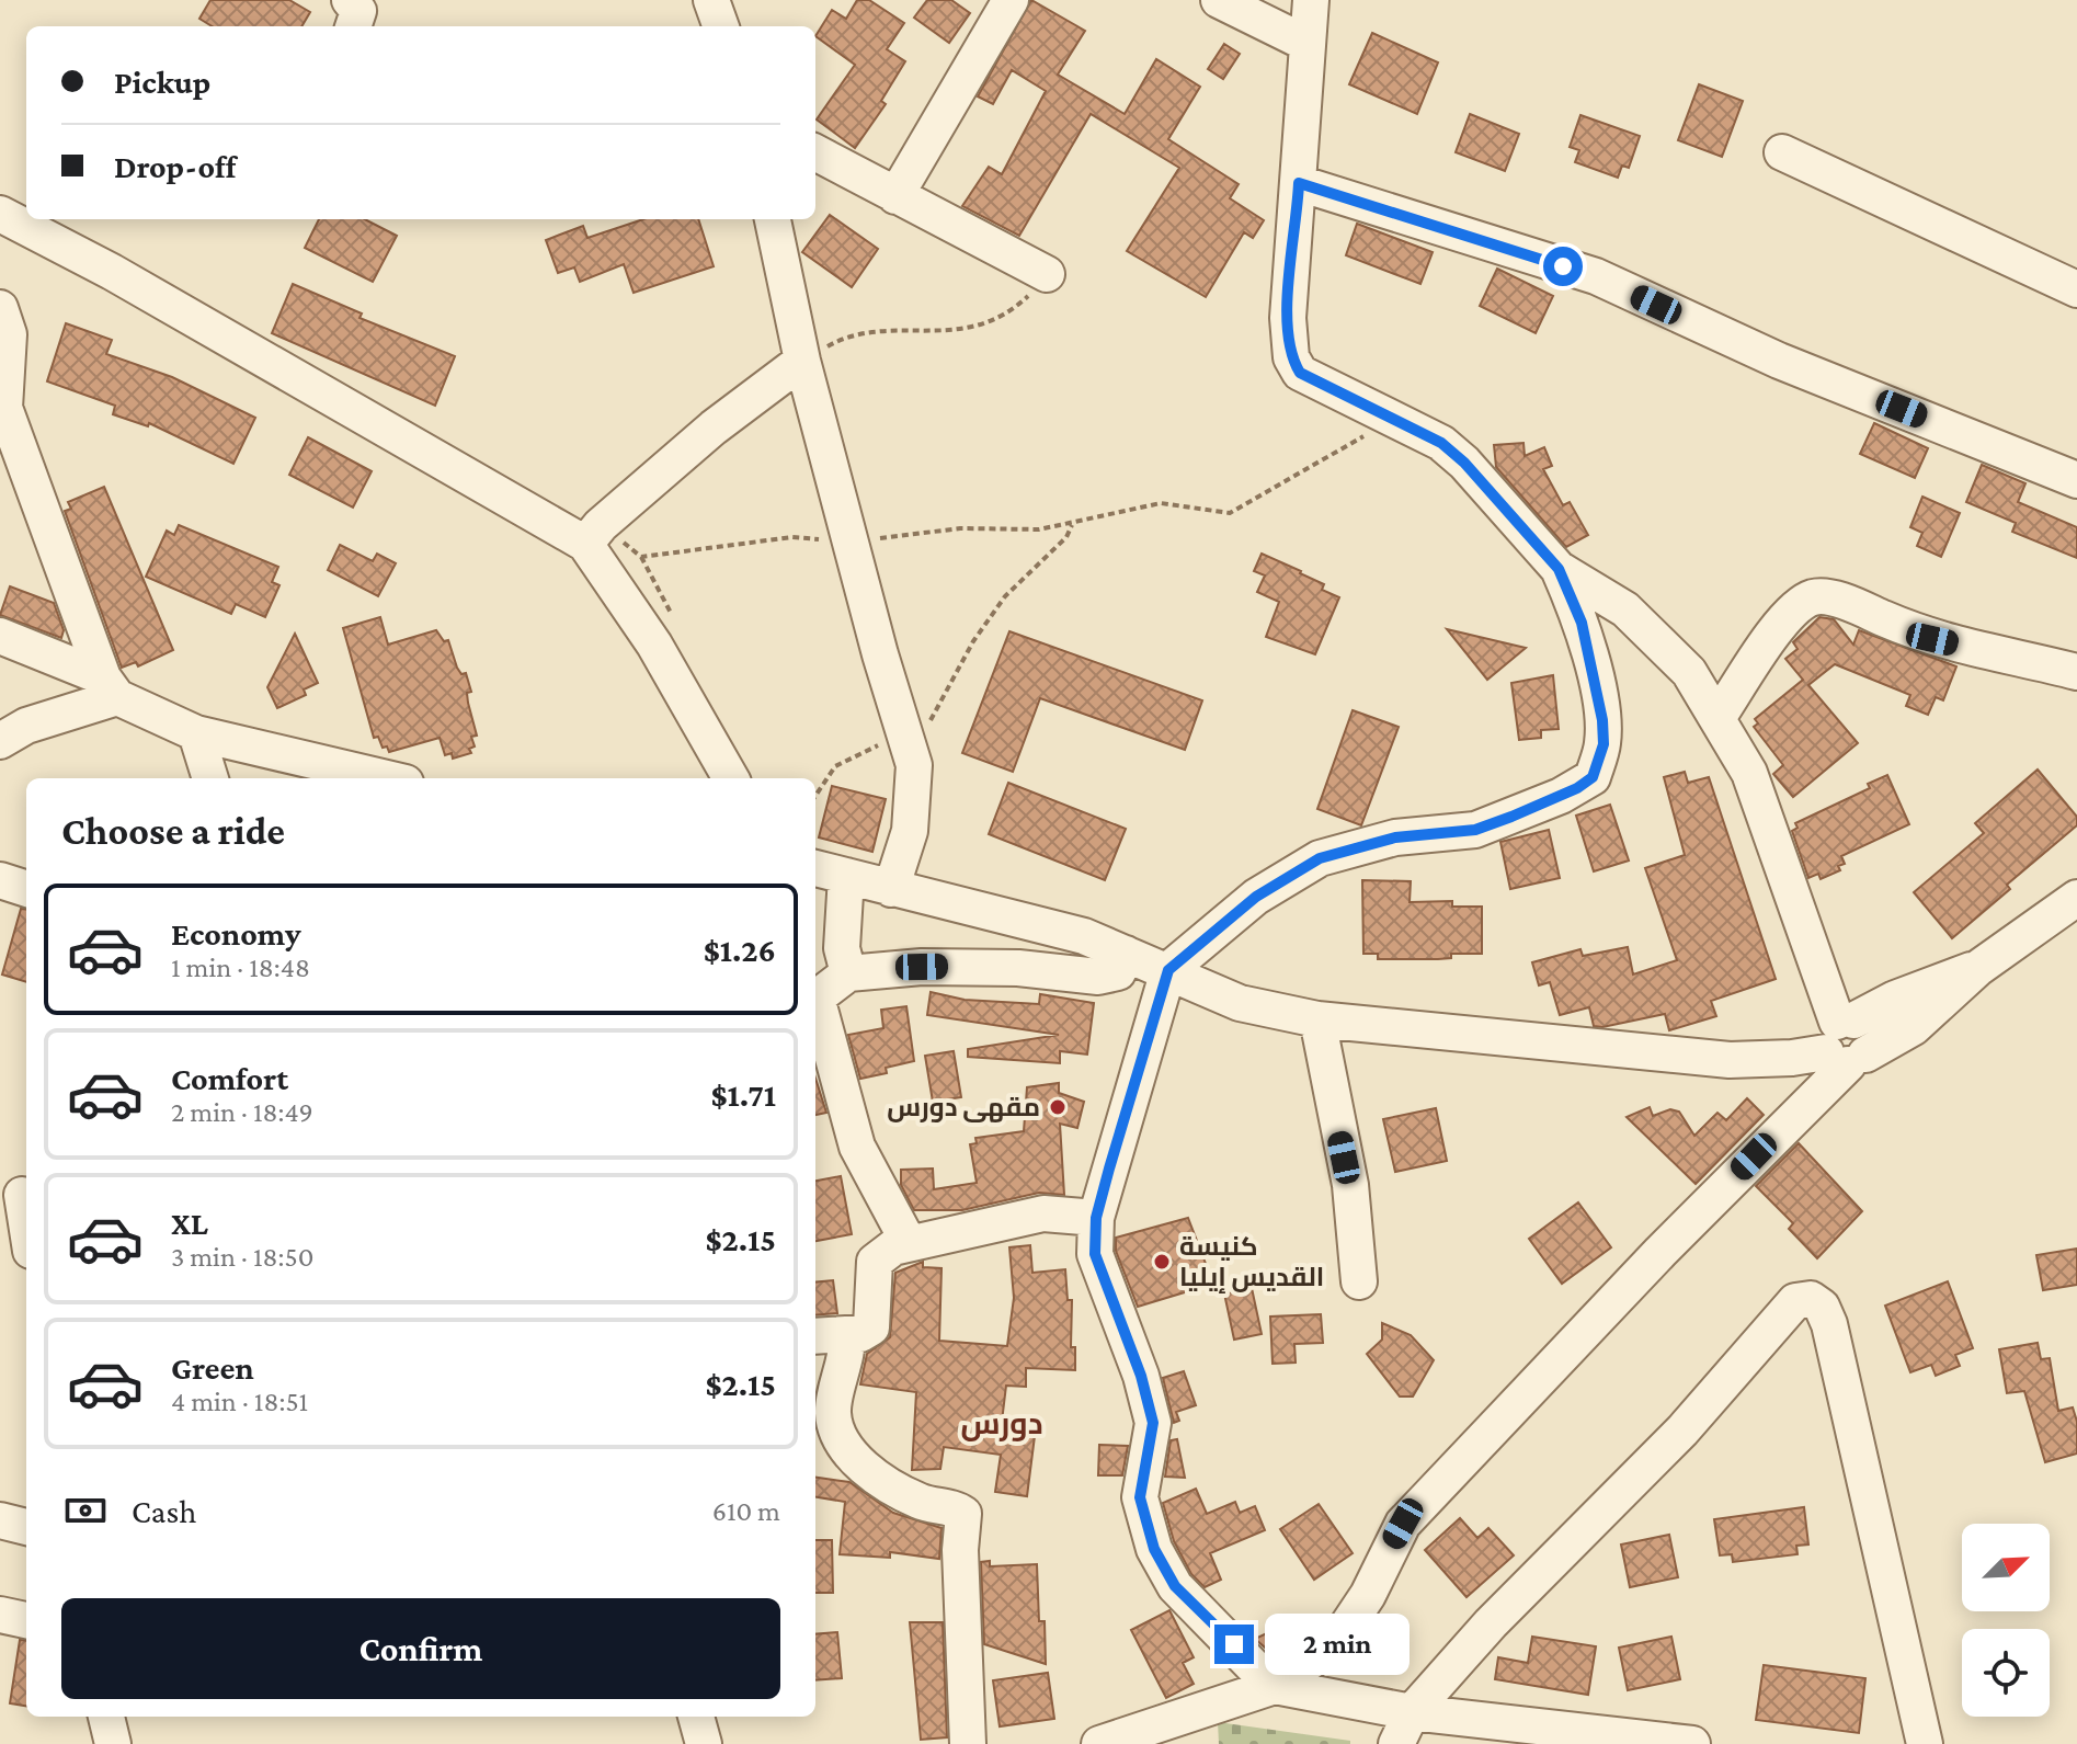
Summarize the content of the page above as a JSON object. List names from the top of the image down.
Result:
{
  "districts": ["دورس"],
  "places": ["مقهى دورس", "كنيسة القديس إيليا"],
  "north": "top right",
  "page": {
    "banner": ["Pickup", "Drop-off"],
    "heading": "Choose a ride",
    "list": [
      {
        "name": "Economy",
        "note": "1 min · 18:48",
        "value": "$1.26"
      },
      {
        "name": "Comfort",
        "note": "2 min · 18:49",
        "value": "$1.71"
      },
      {
        "name": "XL",
        "note": "3 min · 18:50",
        "value": "$2.15"
      },
      {
        "name": "Green",
        "note": "4 min · 18:51",
        "value": "$2.15"
      }
    ],
    "pay": ["Cash", "610 m"],
    "buttons": "Confirm",
    "bubble": "2 min"
  }
}
